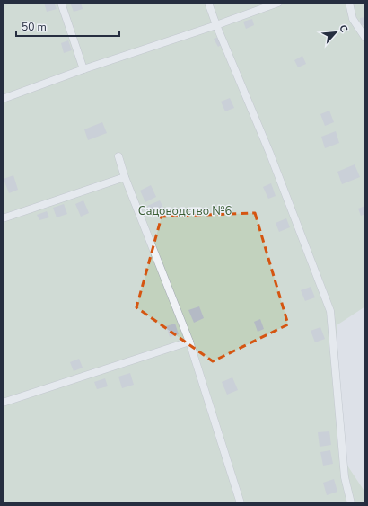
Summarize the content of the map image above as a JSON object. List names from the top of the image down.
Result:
{
  "parks": ["Садоводство №6"],
  "scale_bar": "50 m",
  "north": "top right"
}
